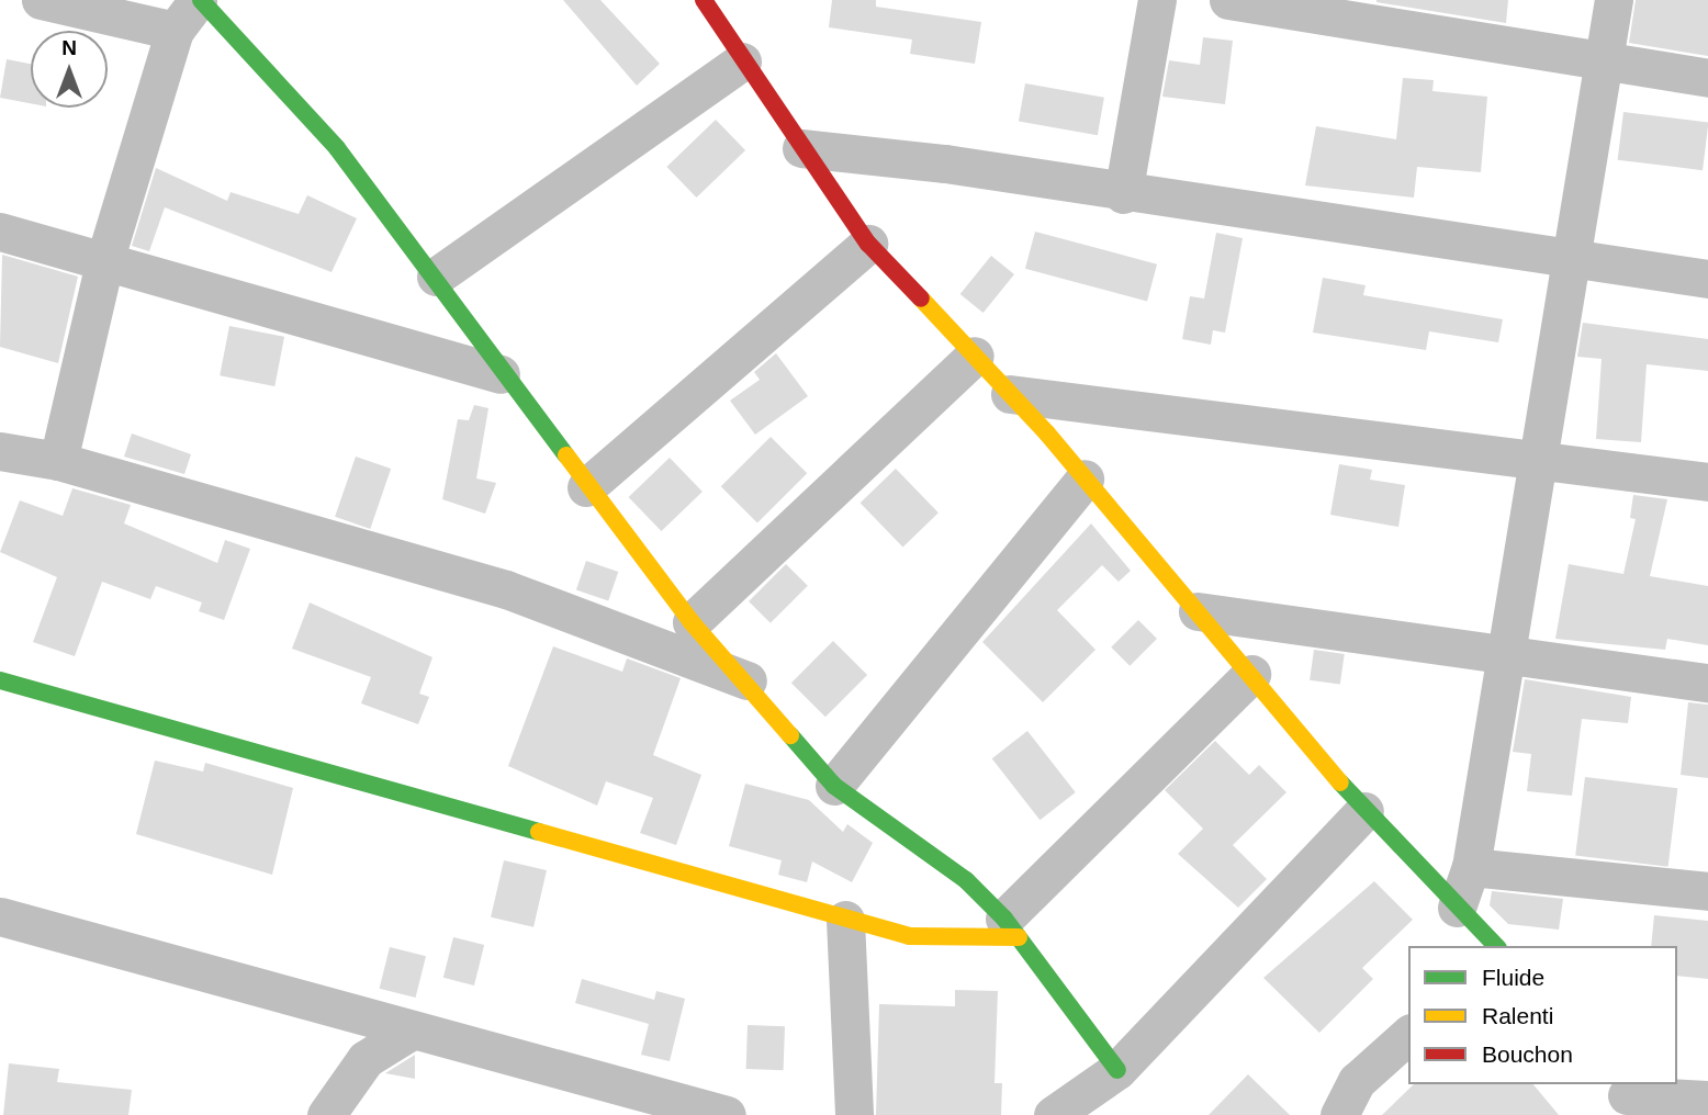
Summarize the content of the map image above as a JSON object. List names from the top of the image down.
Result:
{
  "legend": ["Fluide", "Ralenti", "Bouchon"],
  "north": "top"
}
